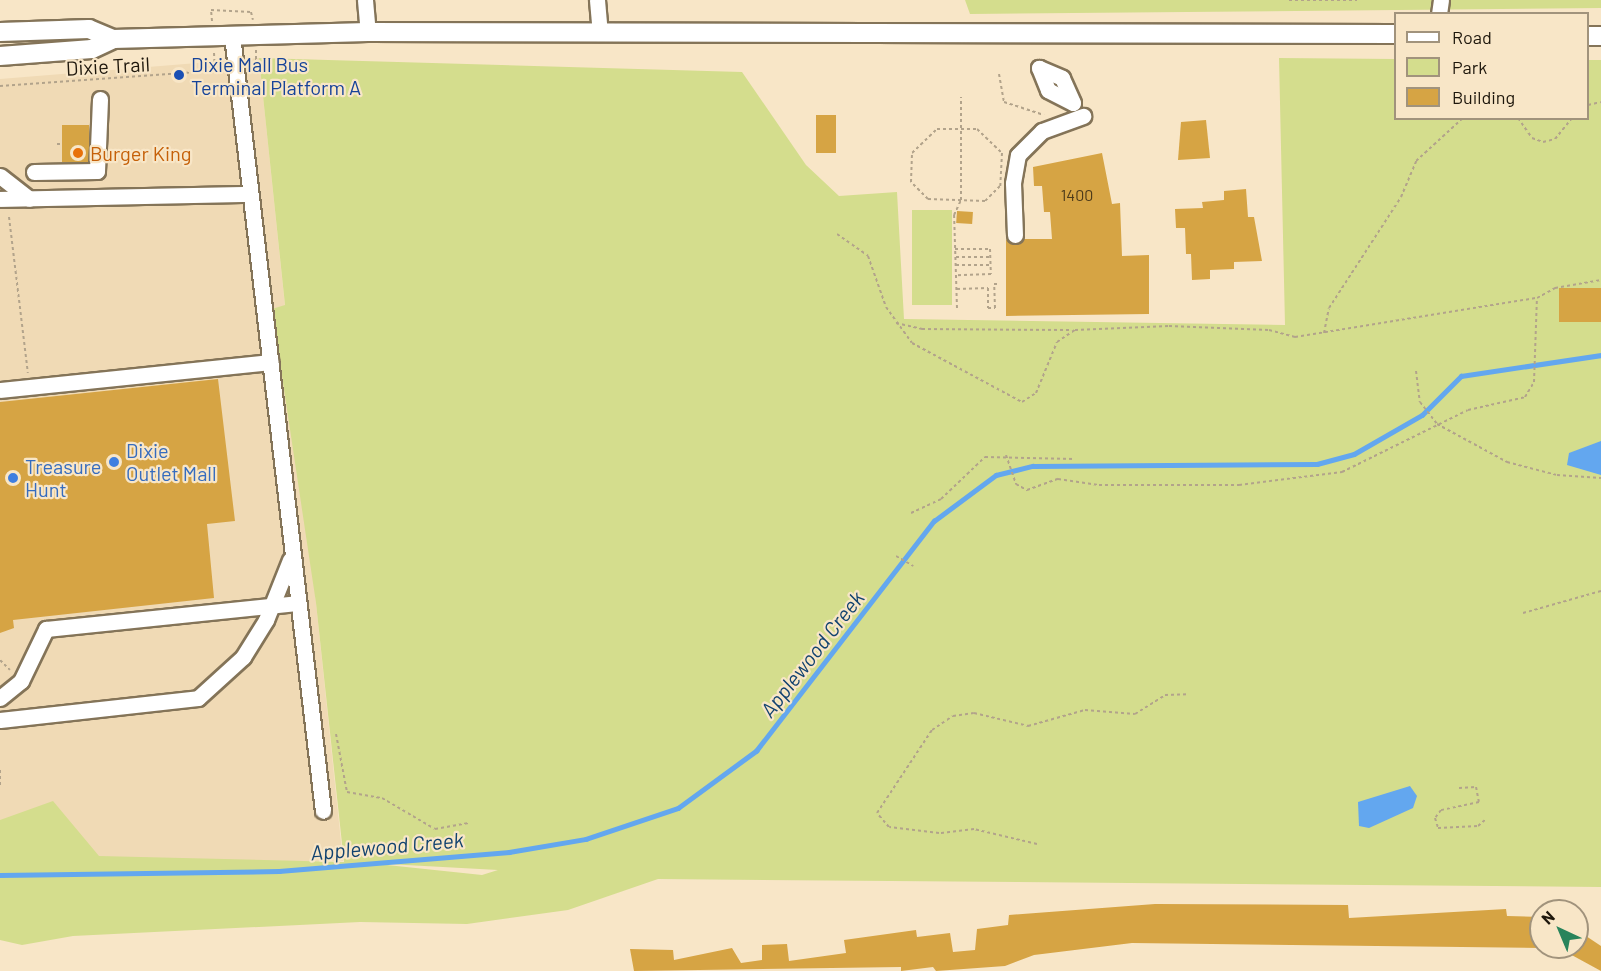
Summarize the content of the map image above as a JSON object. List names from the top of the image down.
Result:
{
  "streets": {
    "path": ["Dixie Trail"]
  },
  "water": ["Applewood Creek"],
  "places": [
    "Dixie Mall Bus Terminal Platform A",
    "Burger King",
    "Dixie Outlet Mall",
    "Treasure Hunt"
  ],
  "house_numbers": ["1400"],
  "legend": ["Road", "Park", "Building"],
  "north": "top left"
}
